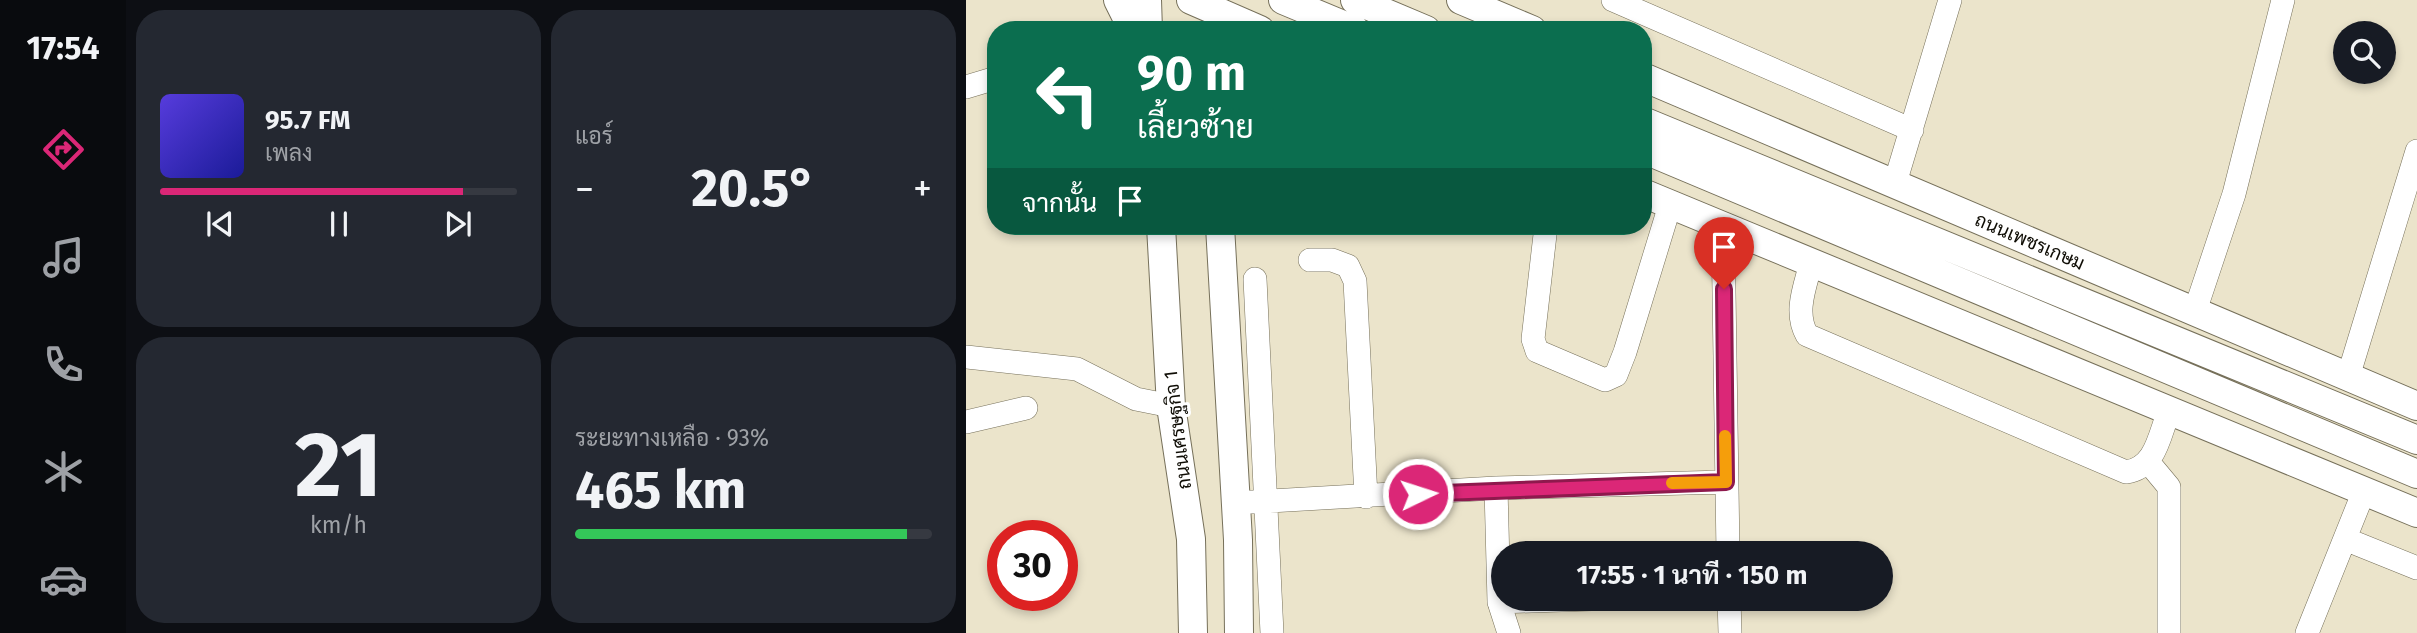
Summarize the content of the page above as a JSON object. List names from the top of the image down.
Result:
{
  "streets": {
    "main road": ["ถนนเพชรเกษม", "ถนนเศรษฐกิจ 1"]
  },
  "page": {
    "tabs": "17:54",
    "tile": [
      "แอร์",
      ["21", "km/h"],
      ["ระยะทางเหลือ · 93%", "465 km"]
    ],
    "turn": ["90 m", "เลี้ยวซ้าย"],
    "song": ["95.7 FM", "เพลง"],
    "heat": ["−", "20.5°", "+"],
    "then": "จากนั้น",
    "limit": "30",
    "trip": "17:55 · 1 นาที · 150 m"
  }
}
